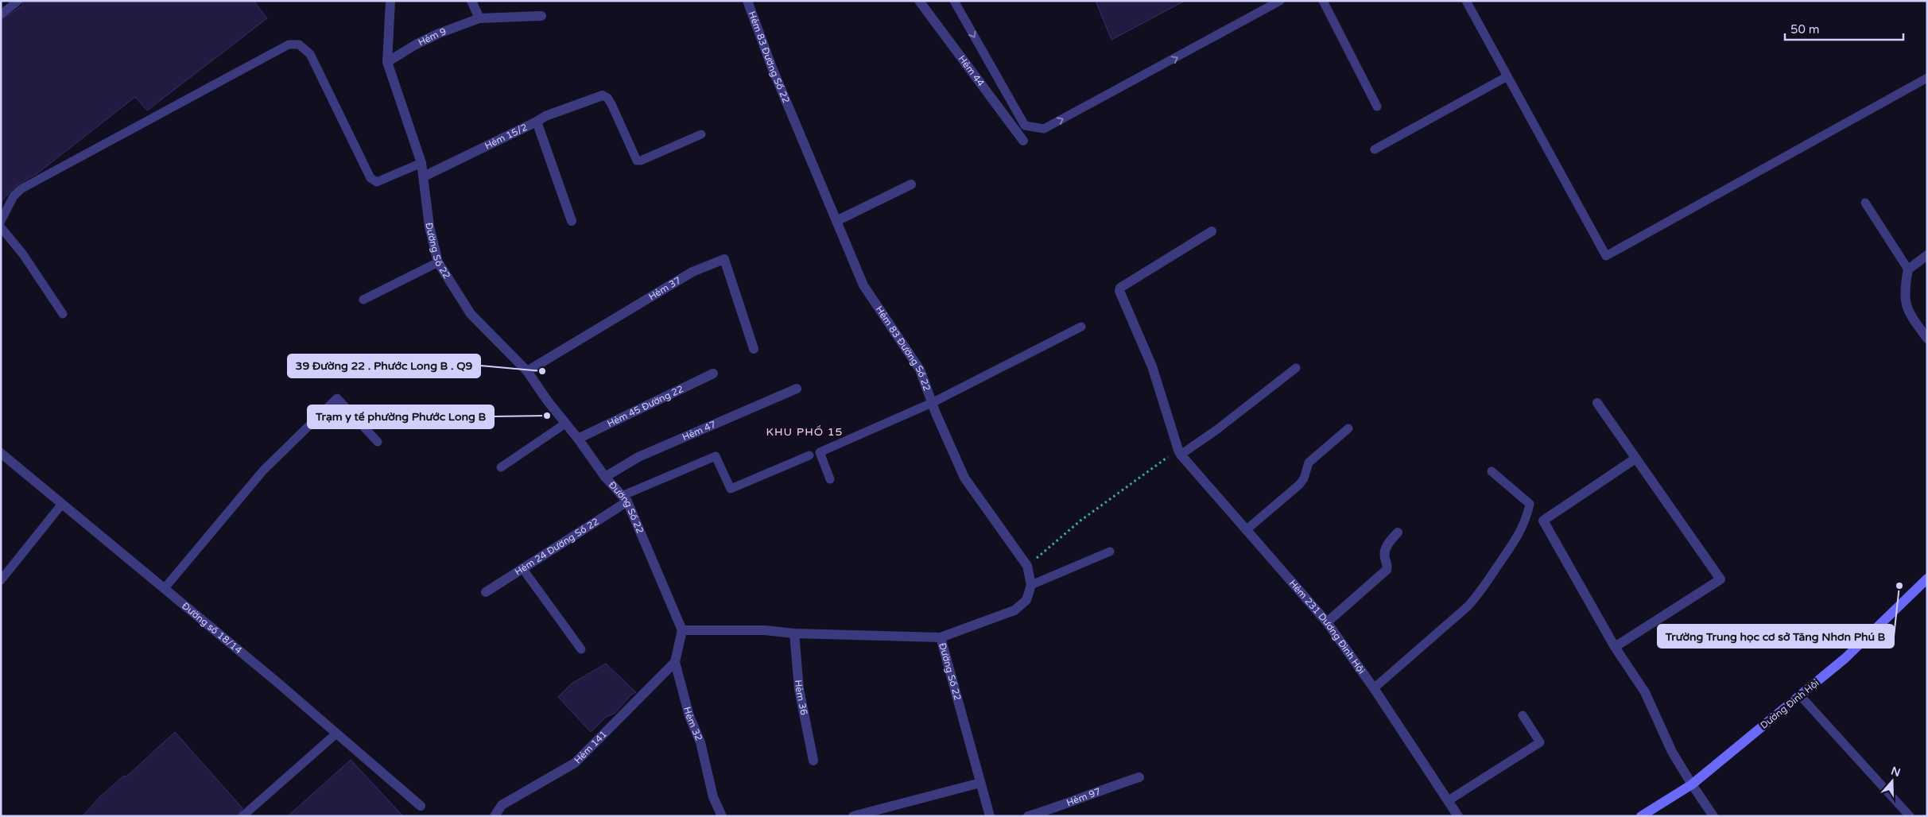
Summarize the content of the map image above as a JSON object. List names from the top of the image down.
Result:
{
  "streets": {
    "street": [
      "Hẻm 9",
      "Hẻm 83 Đường Số 22",
      "Hẻm 44",
      "Hẻm 15/2",
      "Đường Số 22",
      "Hẻm 37",
      "Hẻm 45 Đường 22",
      "Hẻm 47",
      "Hẻm 24 Đường Số 22",
      "Hẻm 231 Dương Đình Hội",
      "Đường số 18/14",
      "Hẻm 36",
      "Dương Đình Hội",
      "Hẻm 32",
      "Hẻm 141",
      "Hẻm 97"
    ]
  },
  "crossings": [
    ["Hẻm 9", "Đường Số 22"],
    ["Hẻm 15/2", "Đường Số 22"],
    ["Đường Số 22", "Hẻm 37"],
    ["Đường Số 22", "Hẻm 45 Đường 22"],
    ["Đường Số 22", "Hẻm 47"],
    ["Đường Số 22", "Hẻm 24 Đường Số 22"],
    ["Đường Số 22", "Hẻm 36"],
    ["Đường Số 22", "Hẻm 32"],
    ["Hẻm 32", "Hẻm 141"]
  ],
  "districts": ["KHU PHỐ 15"],
  "places": ["39 Đường 22 . Phước Long B . Q9", "Trạm y tế phường Phước Long B", "Trường Trung học cơ sở Tăng Nhơn Phú B"],
  "scale_bar": "50 m",
  "north": "top"
}
